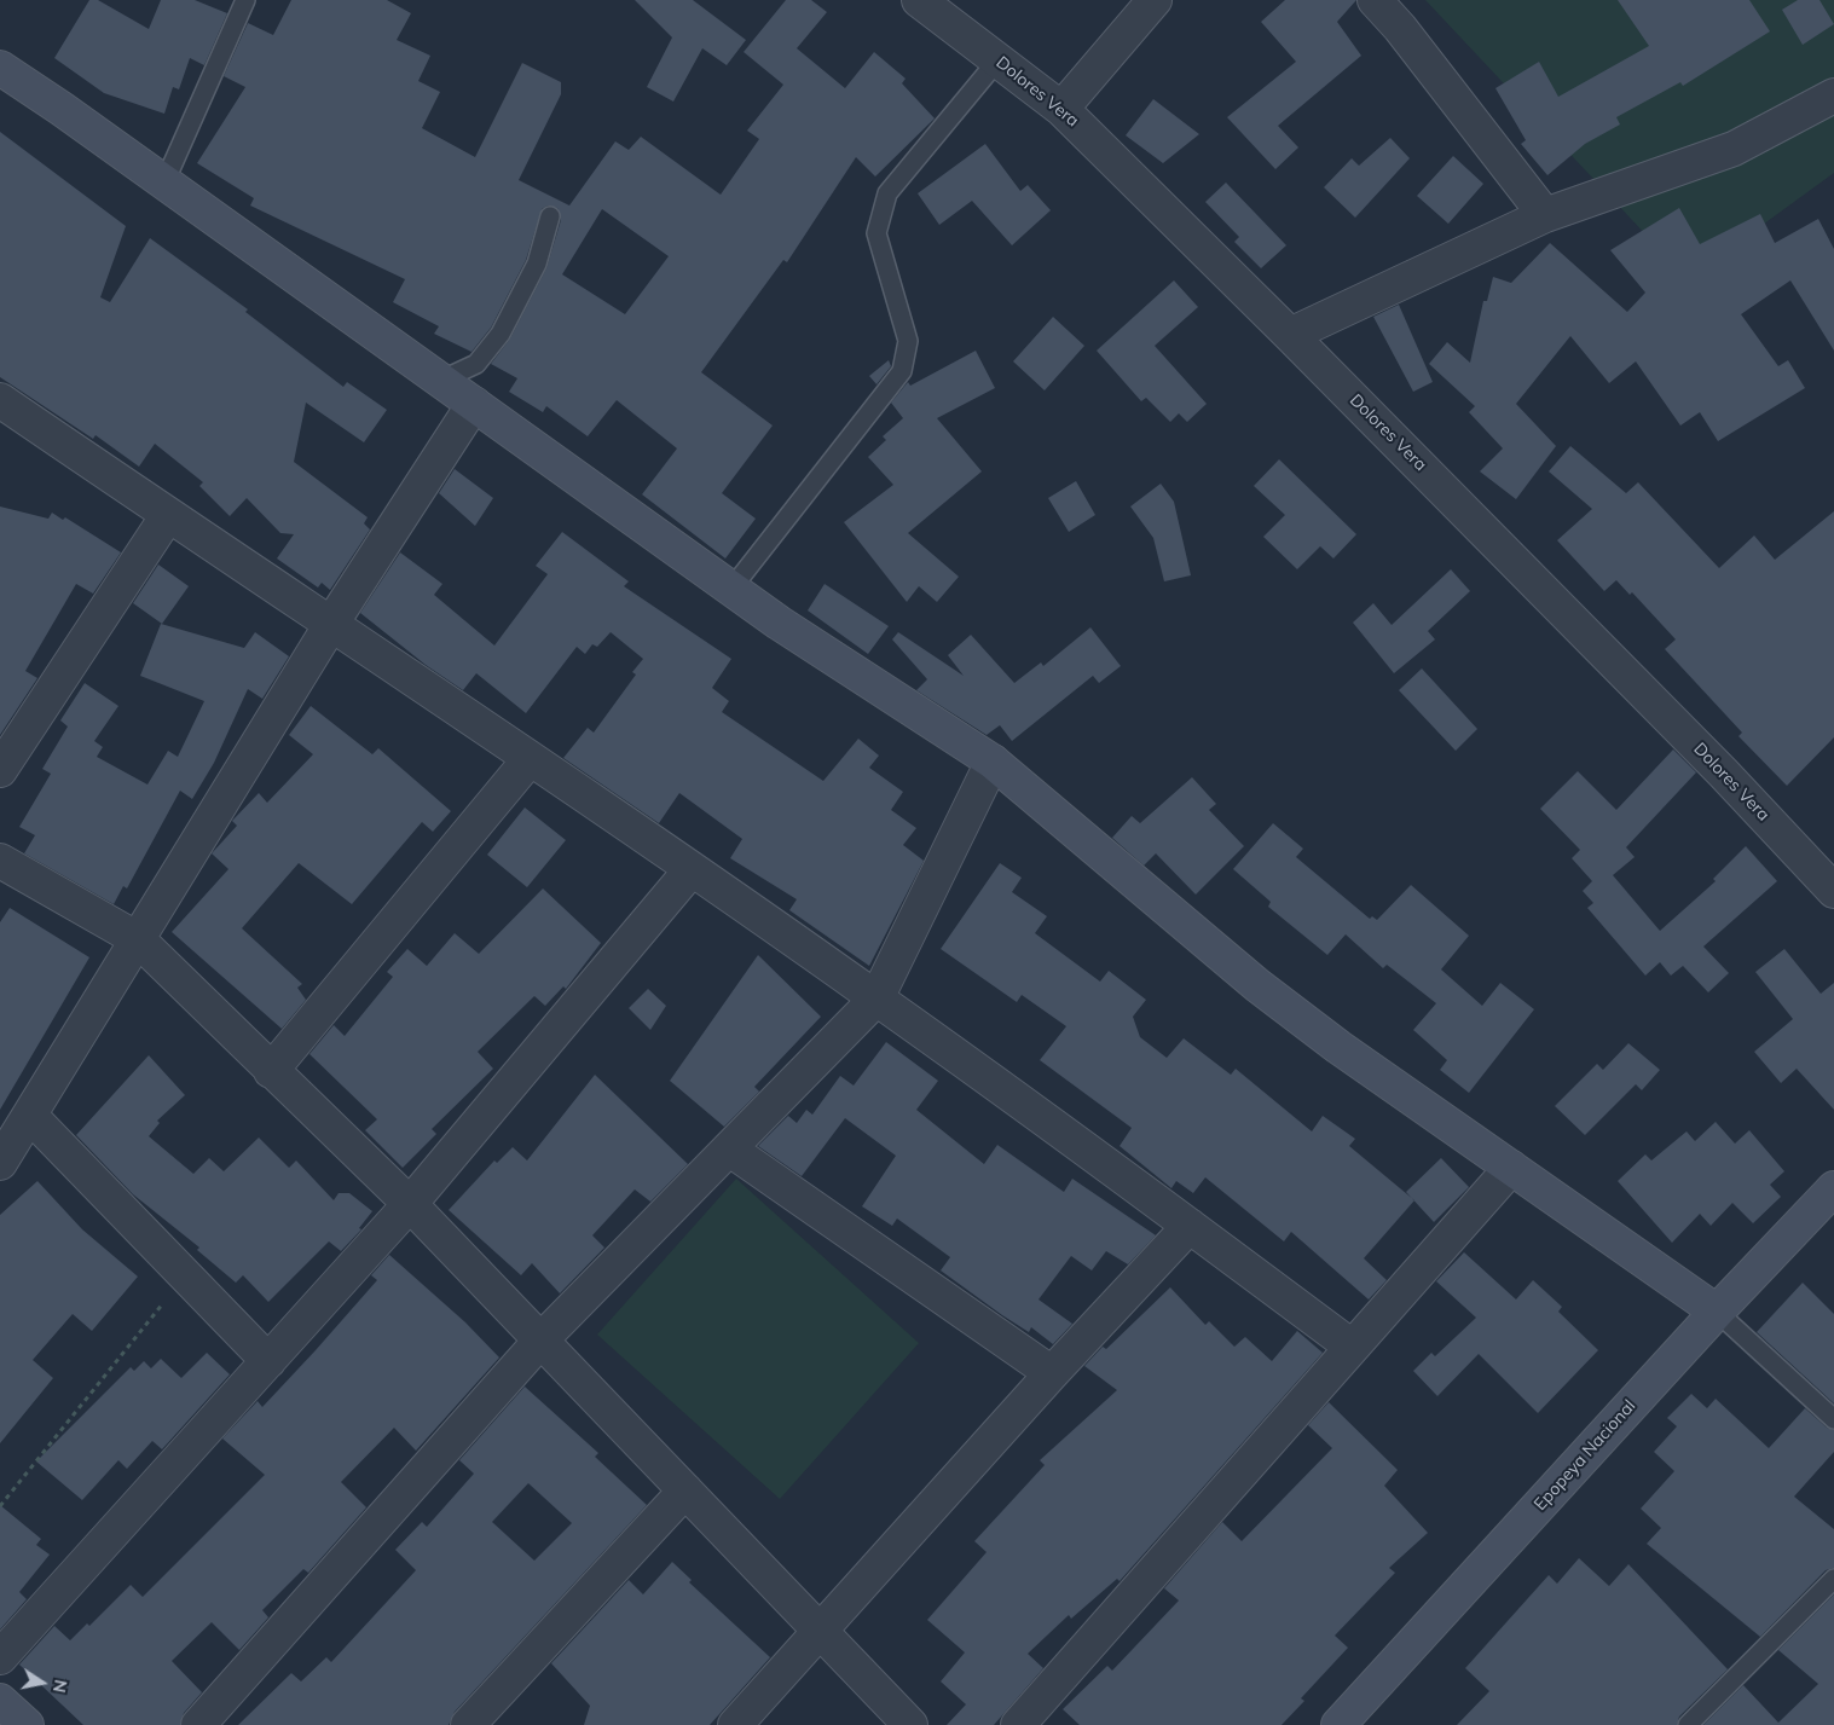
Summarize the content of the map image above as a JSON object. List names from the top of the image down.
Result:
{
  "streets": {
    "street": ["Dolores Vera", "Epopeya Nacional"]
  },
  "north": "right"
}
